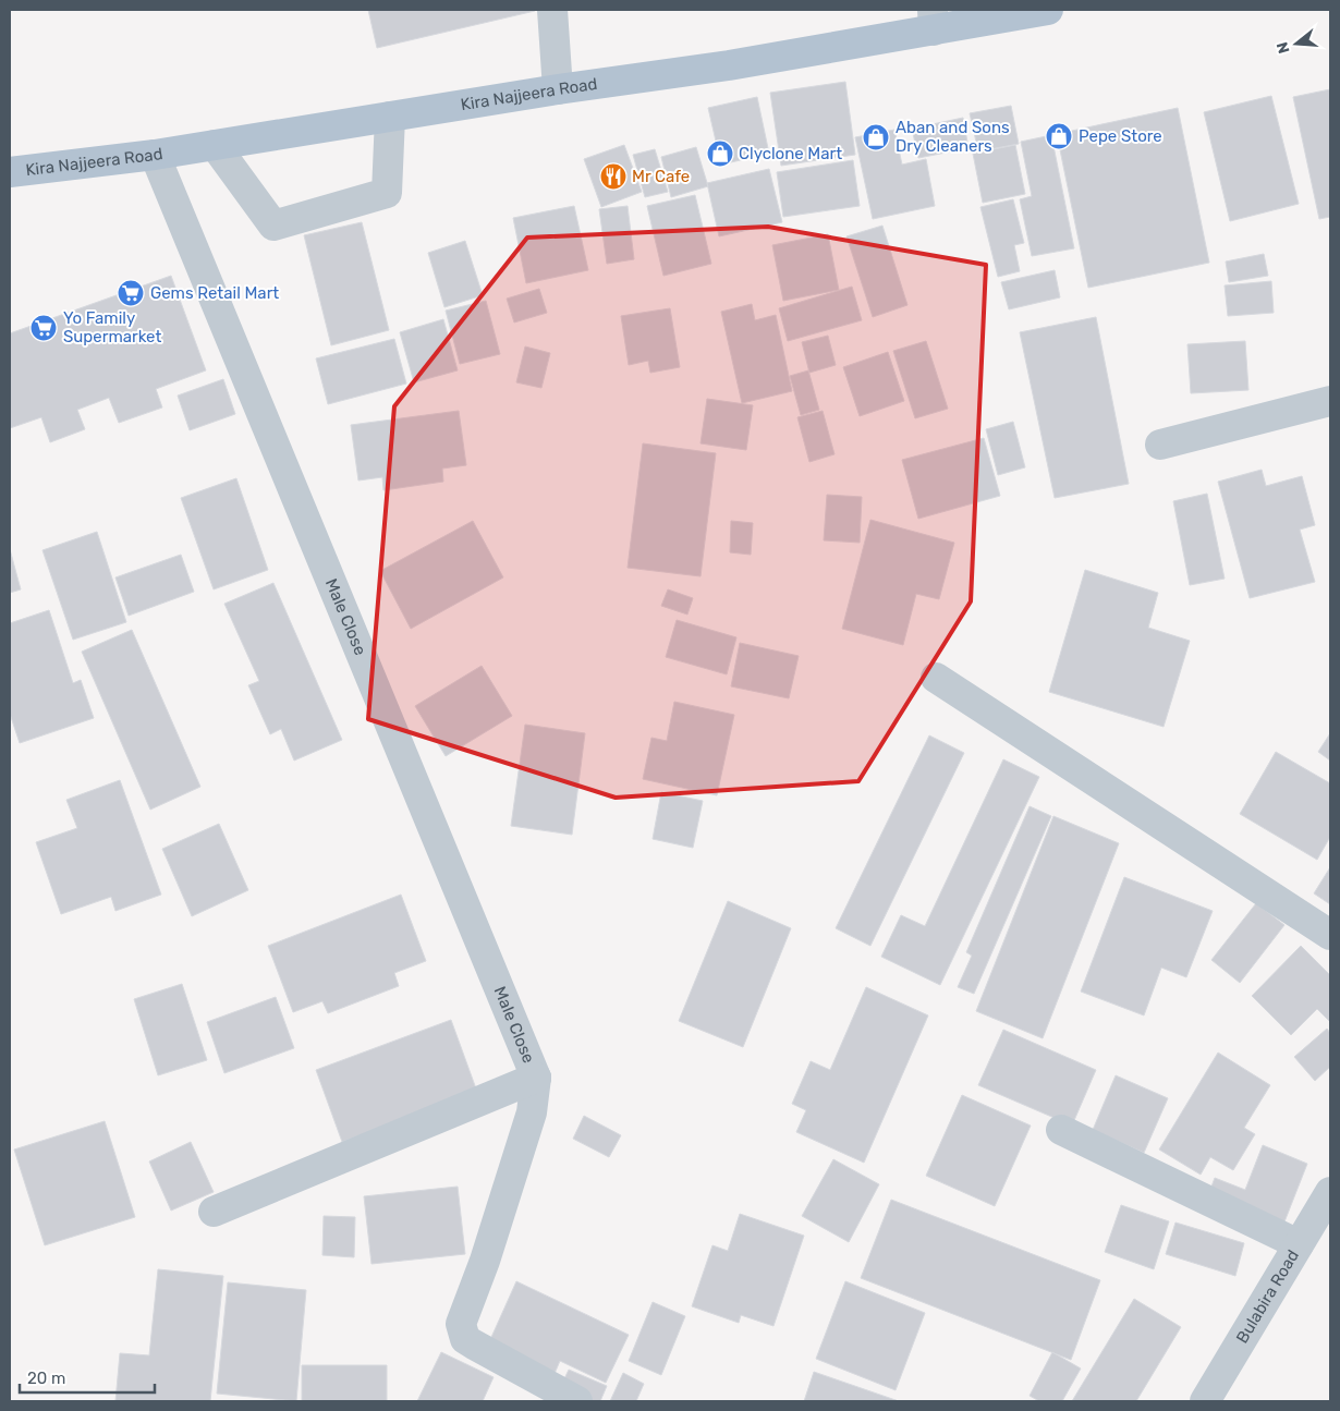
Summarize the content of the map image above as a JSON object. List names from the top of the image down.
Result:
{
  "streets": {
    "main road": ["Kira Najjeera Road"],
    "street": ["Male Close", "Bulabira Road"]
  },
  "crossings": [
    ["Kira Najjeera Road", "Male Close"]
  ],
  "places": {
    "shop": ["Pepe Store", "Aban and Sons Dry Cleaners", "Clyclone Mart"],
    "restaurant": ["Mr Cafe"],
    "supermarket": ["Gems Retail Mart", "Yo Family Supermarket"]
  },
  "scale_bar": "20 m",
  "north": "left"
}
